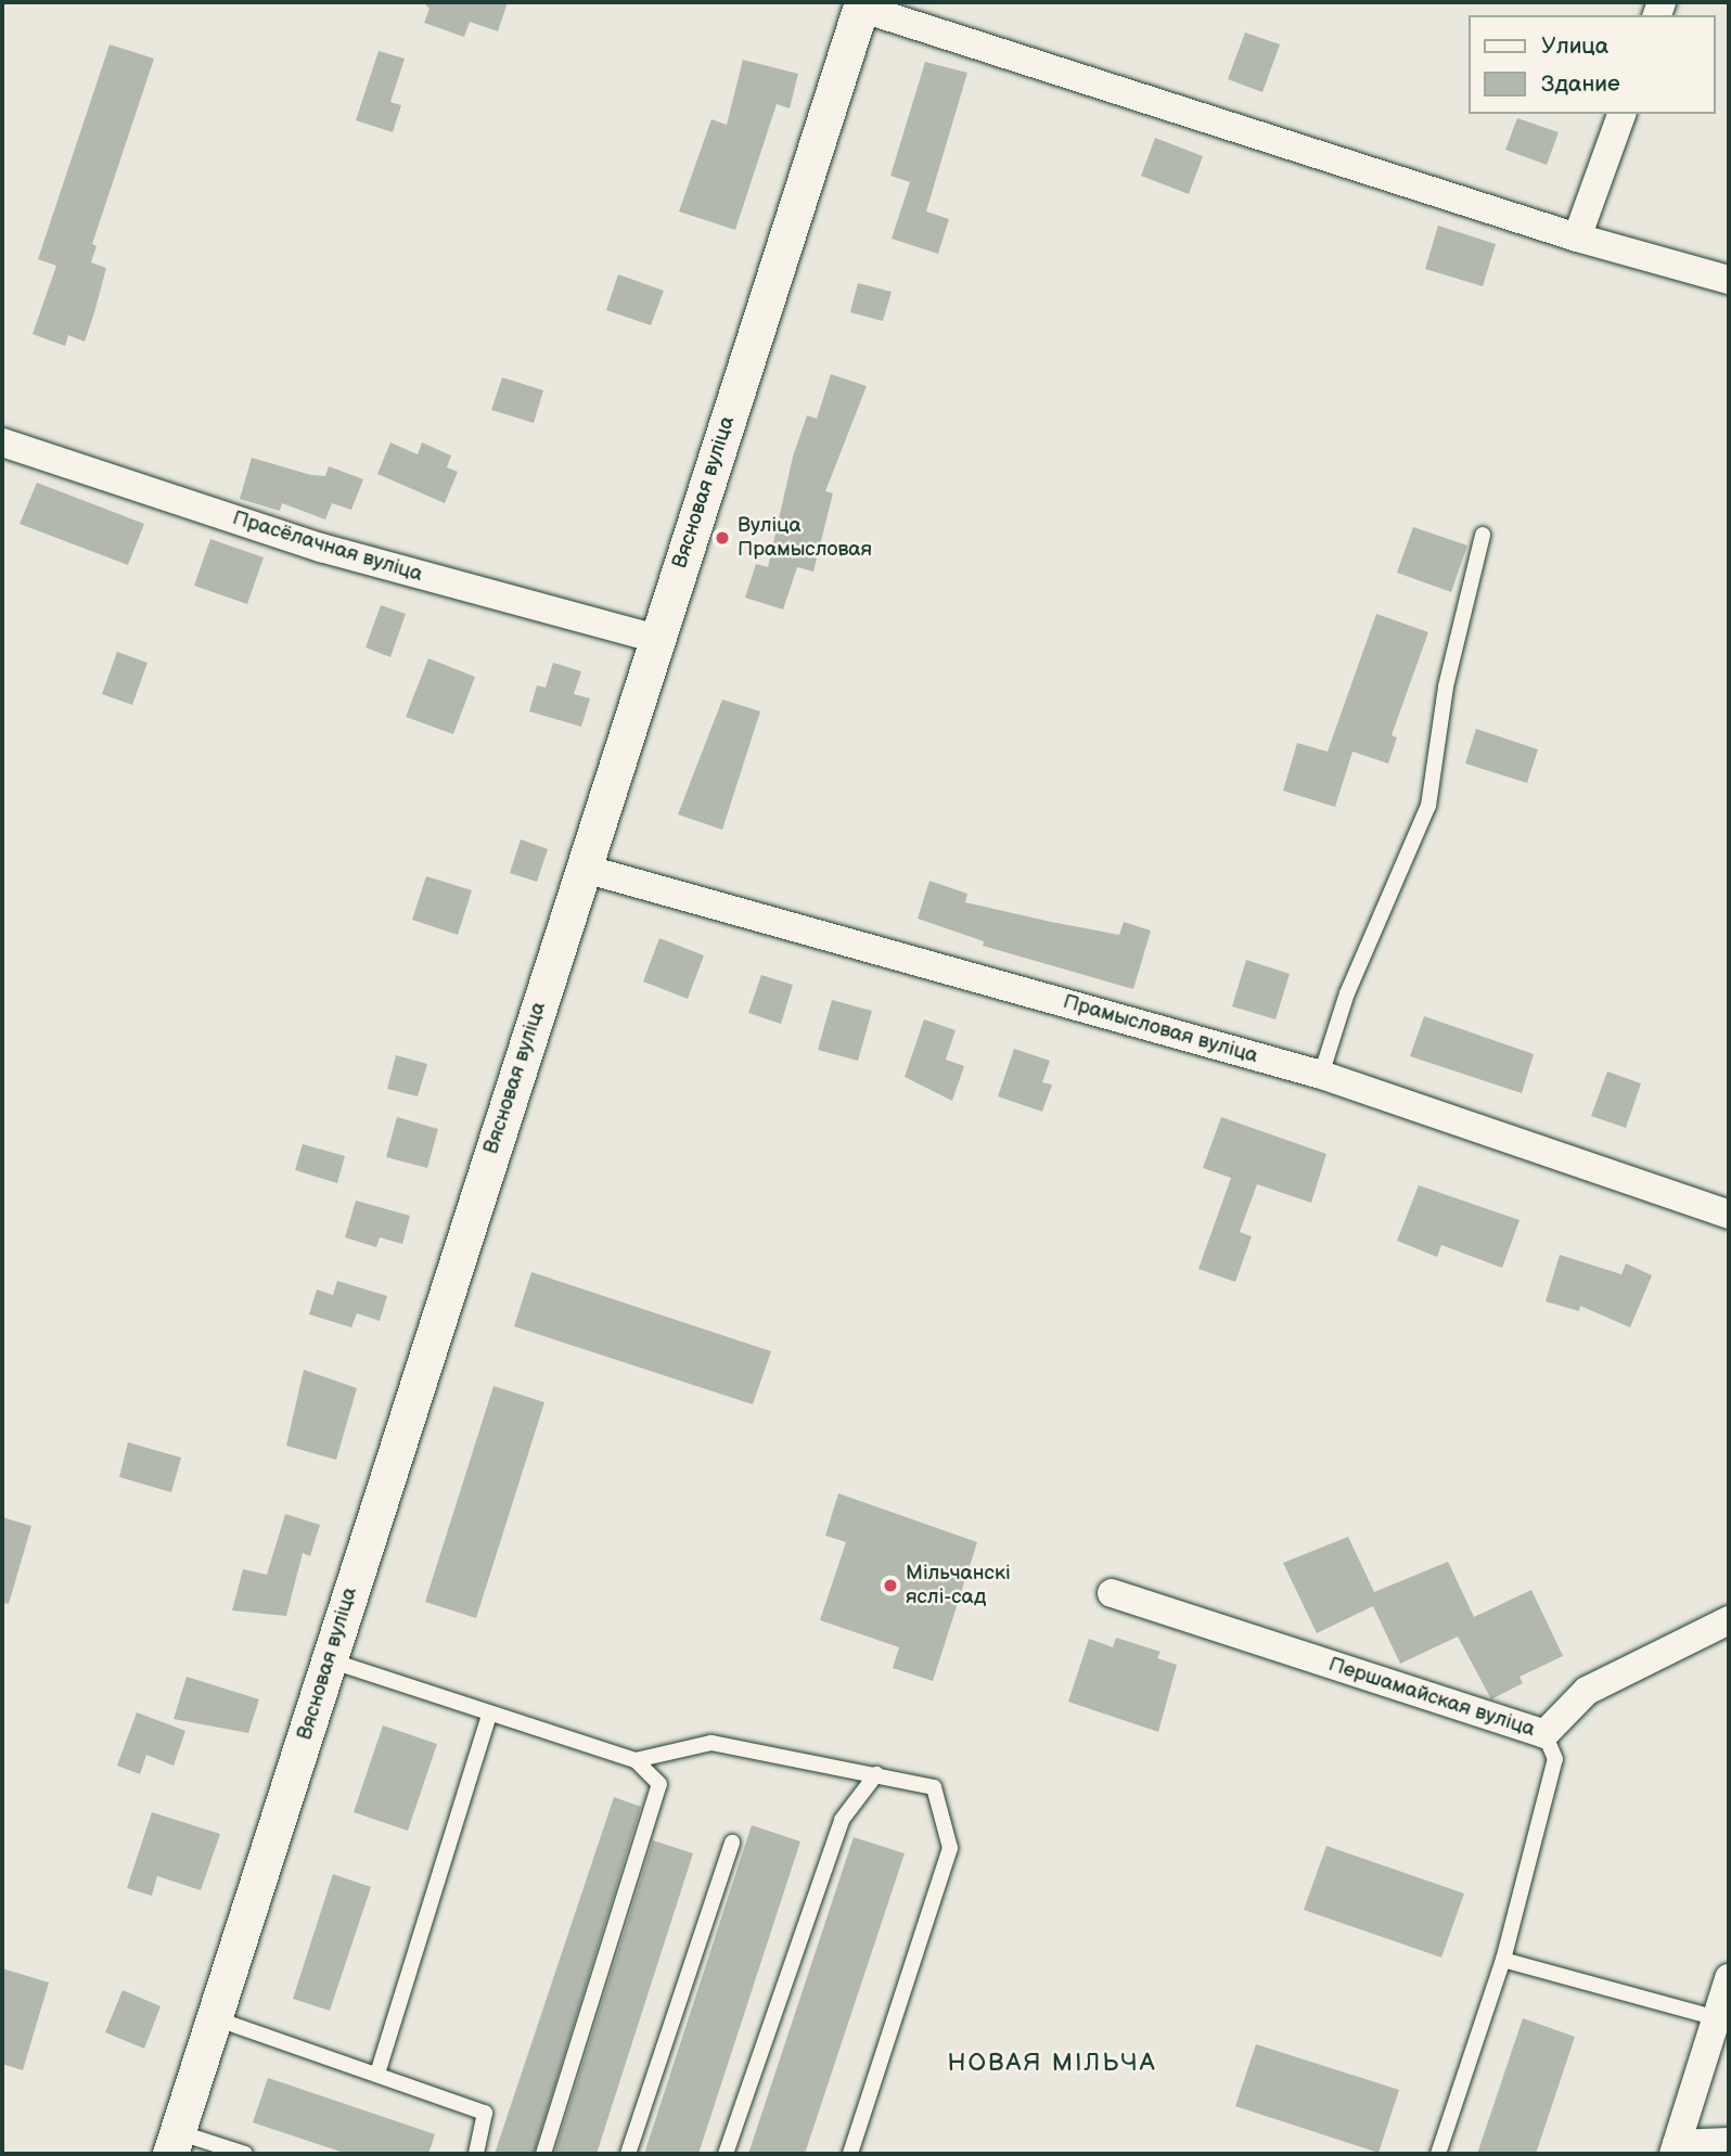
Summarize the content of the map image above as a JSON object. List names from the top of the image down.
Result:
{
  "streets": {
    "street": [
      "Вясновая вуліца",
      "Прасёлачная вуліца",
      "Прамысловая вуліца",
      "Першамайская вуліца"
    ]
  },
  "crossings": [
    ["Вясновая вуліца", "Прасёлачная вуліца"],
    ["Вясновая вуліца", "Прамысловая вуліца"]
  ],
  "districts": ["НОВАЯ МІЛЬЧА"],
  "places": ["Вуліца Прамысловая", "Мільчанскі яслі-сад"],
  "legend": ["Улица", "Здание"]
}
